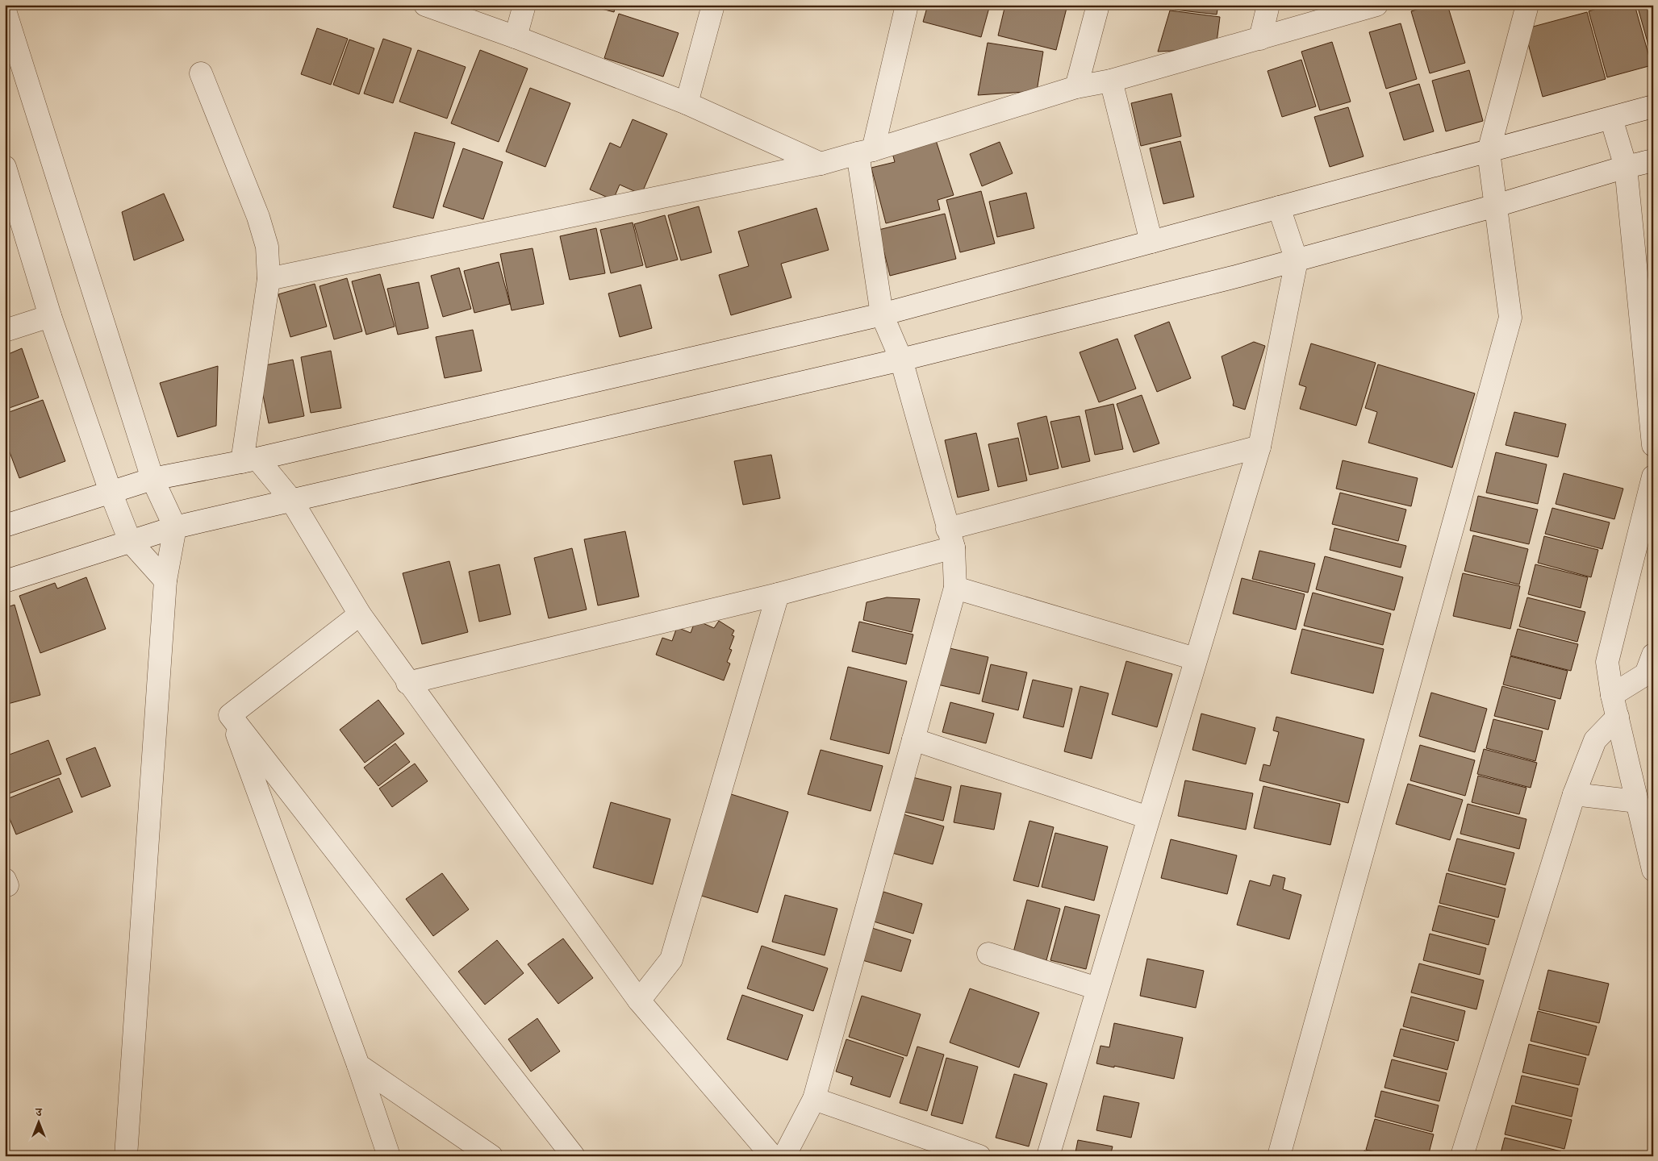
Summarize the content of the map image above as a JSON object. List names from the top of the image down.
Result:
{
  "north": "top"
}
